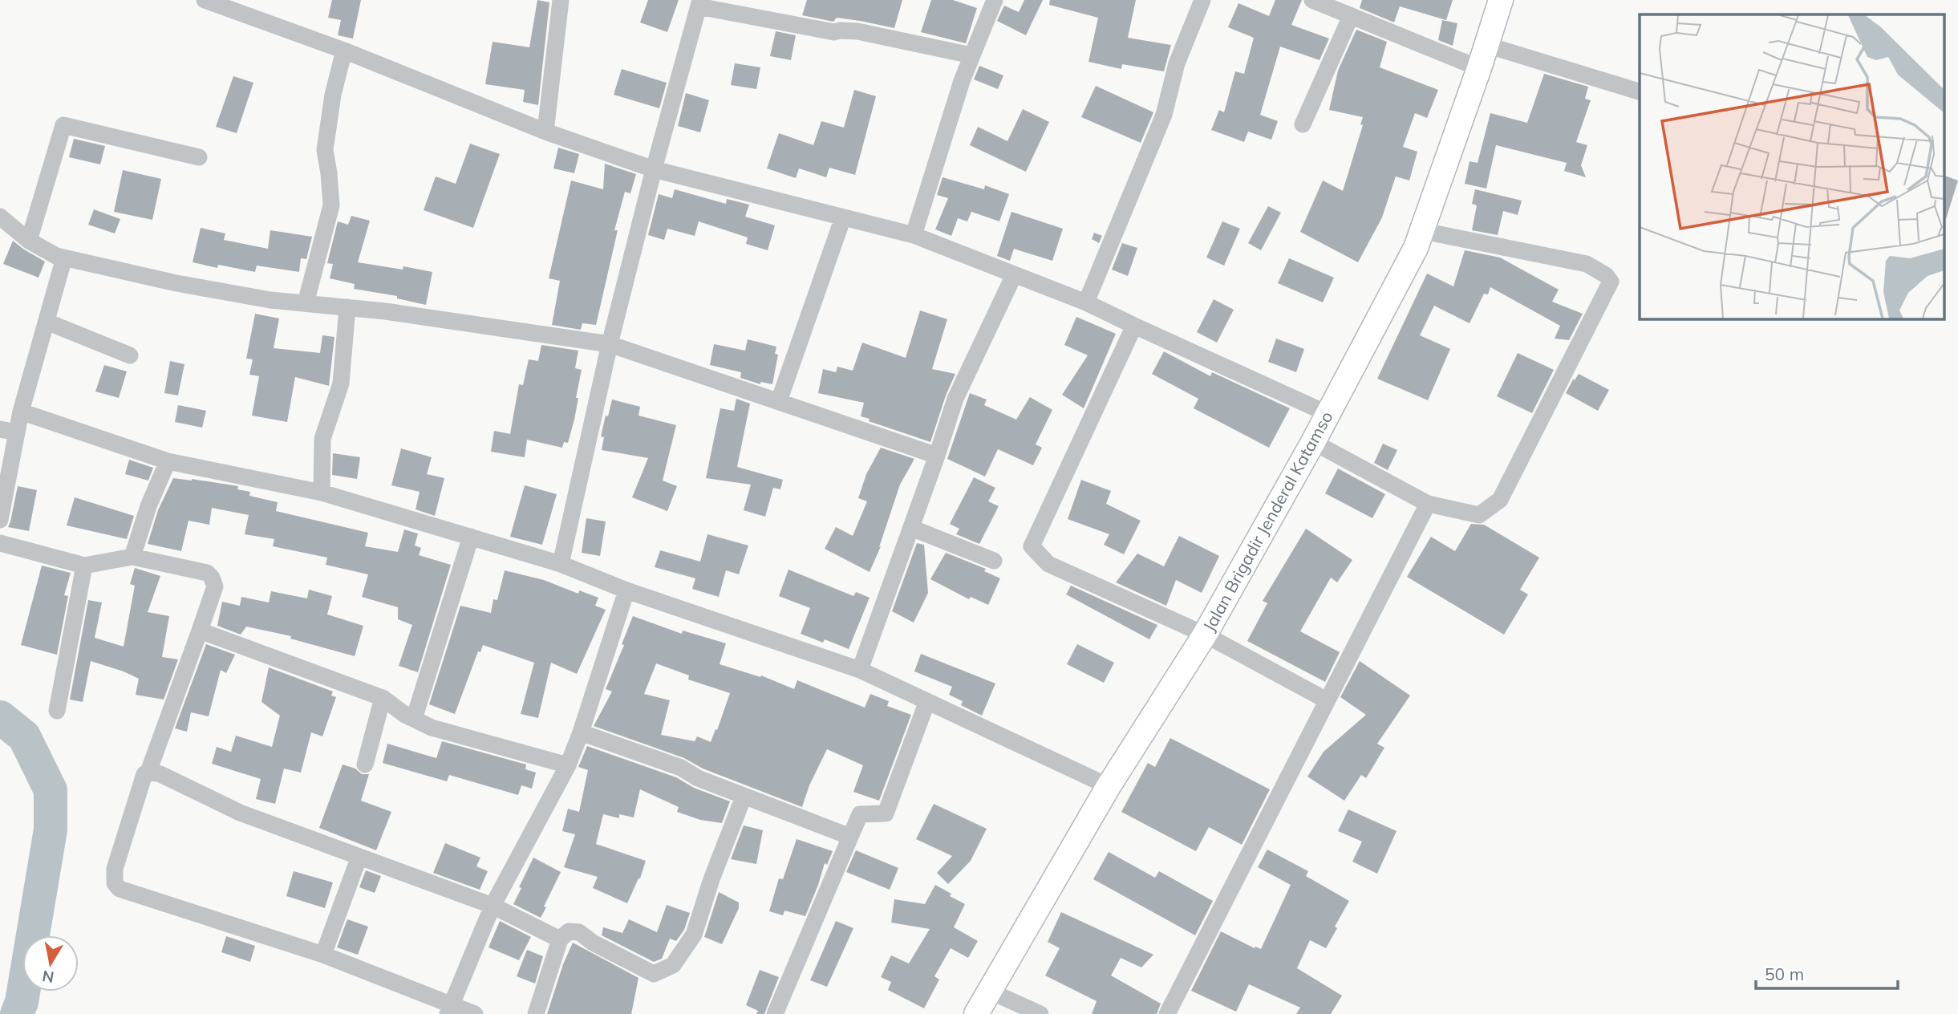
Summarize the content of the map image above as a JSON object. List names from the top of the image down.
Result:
{
  "streets": {
    "main road": ["Jalan Brigadir Jenderal Katamso"]
  },
  "scale_bar": "50 m",
  "north": "bottom"
}
